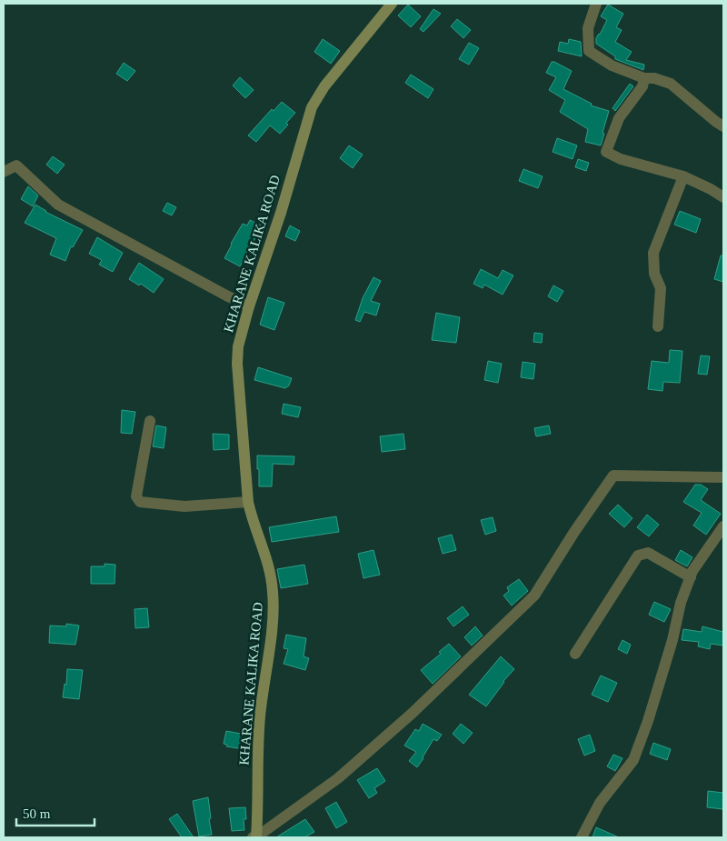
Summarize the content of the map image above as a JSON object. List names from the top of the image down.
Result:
{
  "streets": {
    "street": ["KHARANE KALIKA ROAD"]
  },
  "scale_bar": "50 m"
}
